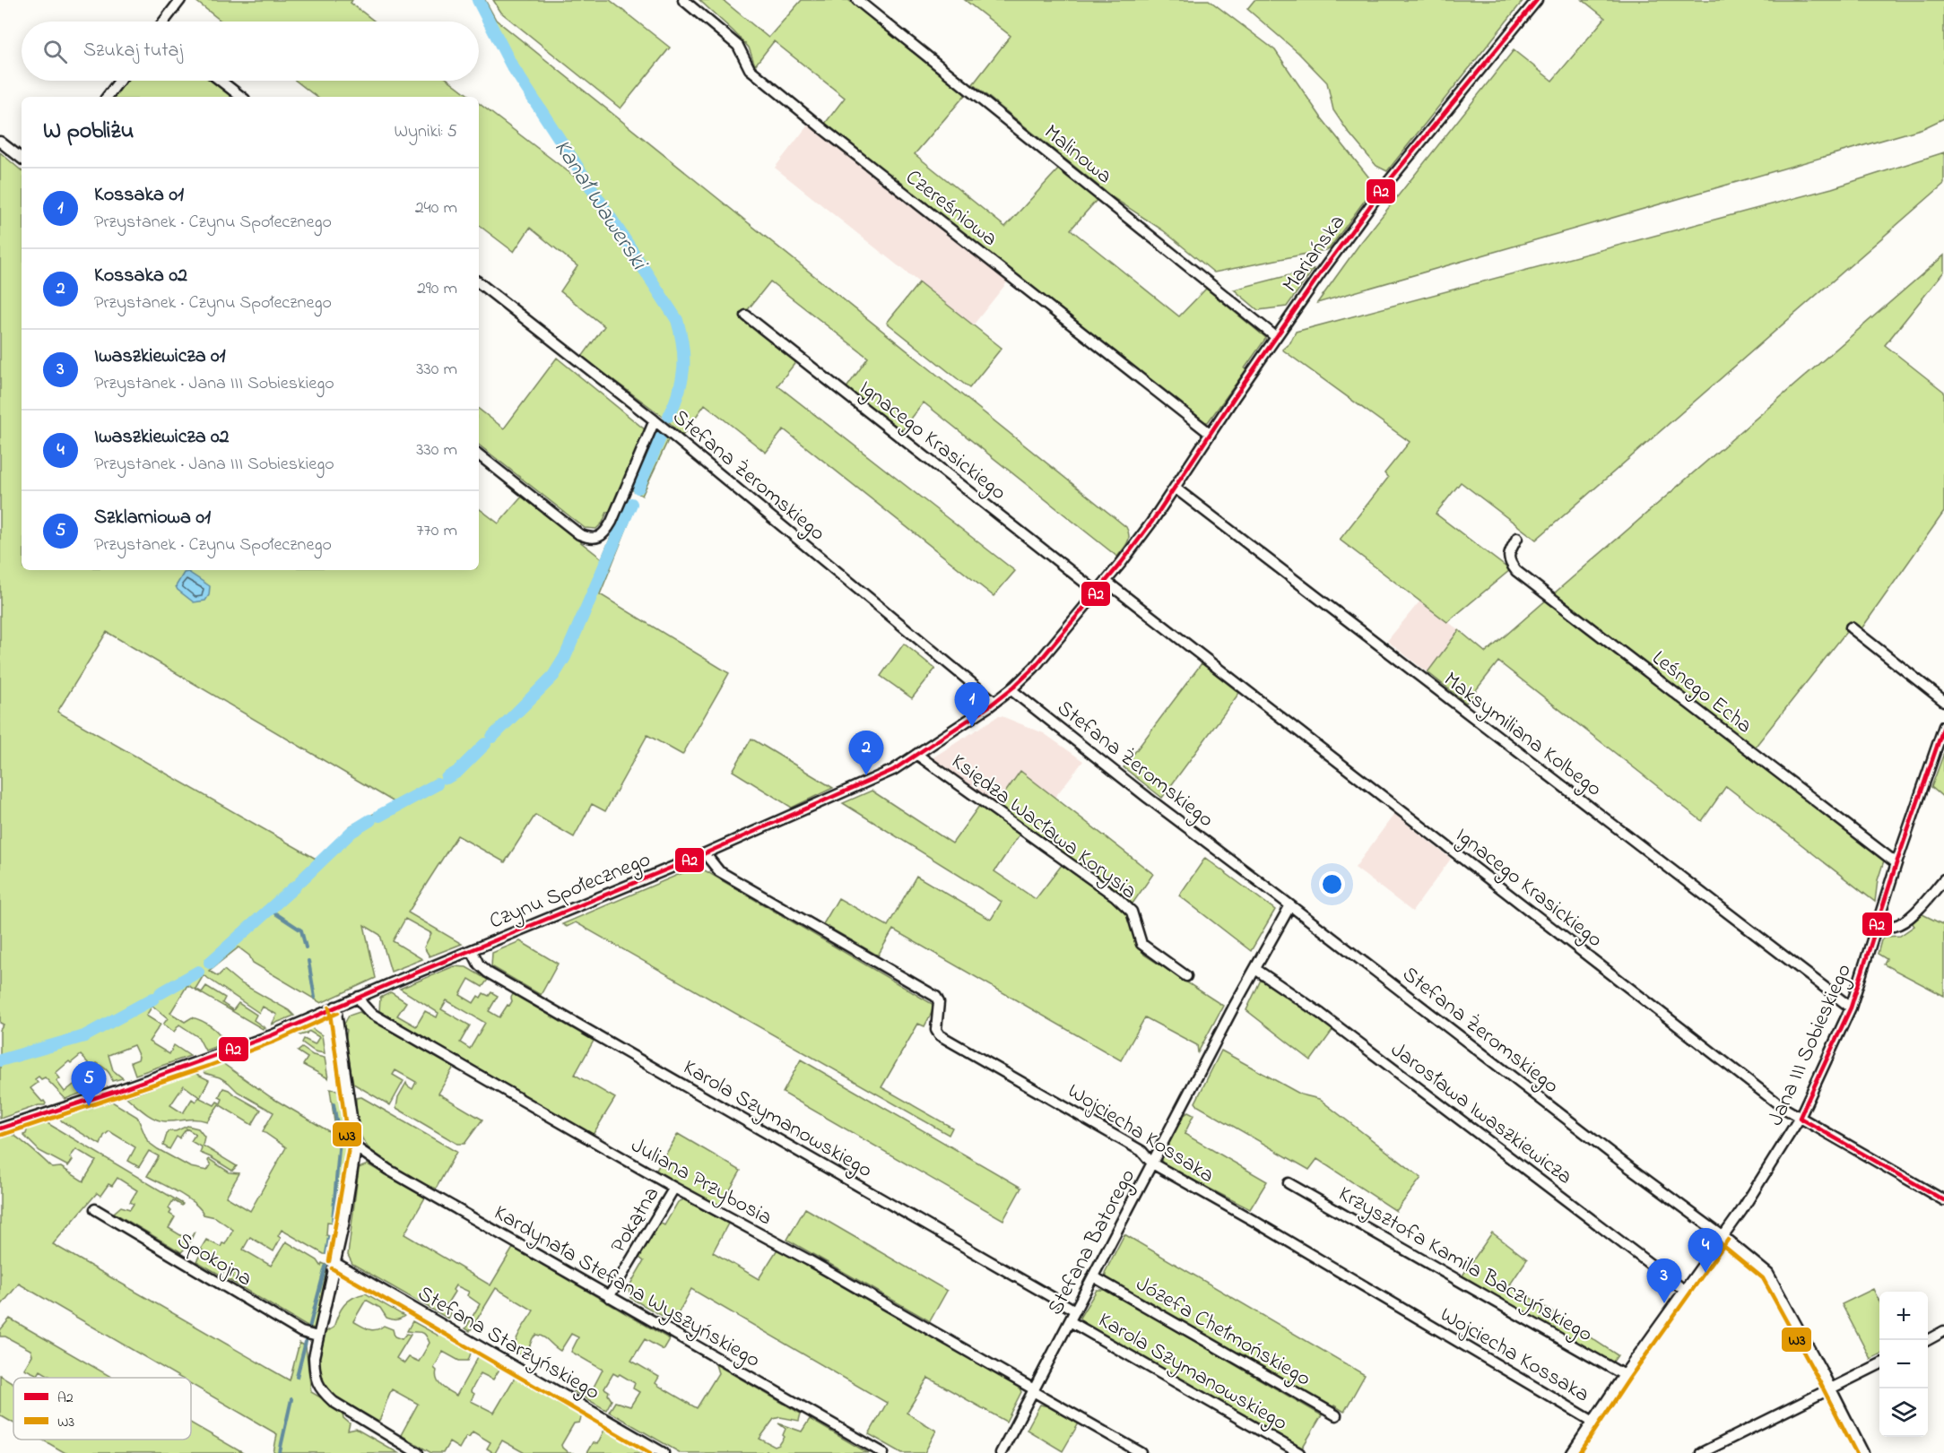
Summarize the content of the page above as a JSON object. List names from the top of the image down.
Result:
{
  "streets": {
    "street": [
      "Malinowa",
      "Czereśniowa",
      "Mariańska",
      "Ignacego Krasickiego",
      "Stefana Żeromskiego",
      "Leśnego Echa",
      "Maksymiliana Kolbego",
      "Księdza Wacława Korysia",
      "Czynu Społecznego",
      "Jana III Sobieskiego",
      "Jarosława Iwaszkiewicza",
      "Karola Szymanowskiego",
      "Wojciecha Kossaka",
      "Juliana Przybosia",
      "Pokątna",
      "Stefana Batorego",
      "Spokojna",
      "Krzysztofa Kamila Baczyńskiego",
      "Kardynała Stefana Wyszyńskiego",
      "Józefa Chełmońskiego",
      "Stefana Starzyńskiego"
    ]
  },
  "crossings": [
    ["Malinowa", "Mariańska"],
    ["Czereśniowa", "Mariańska"],
    ["Mariańska", "Maksymiliana Kolbego"],
    ["Mariańska", "Czynu Społecznego"],
    ["Ignacego Krasickiego", "Czynu Społecznego"],
    ["Ignacego Krasickiego", "Jana III Sobieskiego"],
    ["Stefana Żeromskiego", "Czynu Społecznego"],
    ["Stefana Żeromskiego", "Jana III Sobieskiego"],
    ["Stefana Żeromskiego", "Stefana Batorego"],
    ["Leśnego Echa", "Jana III Sobieskiego"],
    ["Maksymiliana Kolbego", "Czynu Społecznego"],
    ["Maksymiliana Kolbego", "Jana III Sobieskiego"],
    ["Księdza Wacława Korysia", "Czynu Społecznego"],
    ["Czynu Społecznego", "Karola Szymanowskiego"],
    ["Czynu Społecznego", "Wojciecha Kossaka"],
    ["Czynu Społecznego", "Juliana Przybosia"],
    ["Jana III Sobieskiego", "Jarosława Iwaszkiewicza"],
    ["Jana III Sobieskiego", "Wojciecha Kossaka"],
    ["Jana III Sobieskiego", "Krzysztofa Kamila Baczyńskiego"],
    ["Jarosława Iwaszkiewicza", "Stefana Batorego"],
    ["Karola Szymanowskiego", "Stefana Batorego"],
    ["Wojciecha Kossaka", "Stefana Batorego"],
    ["Juliana Przybosia", "Pokątna"],
    ["Juliana Przybosia", "Stefana Batorego"],
    ["Pokątna", "Kardynała Stefana Wyszyńskiego"],
    ["Stefana Batorego", "Józefa Chełmońskiego"]
  ],
  "water": ["Kanał Wawerski"],
  "lines": ["transit line A2", "transit line W3"],
  "legend": ["A2", "W3"],
  "page": {
    "search": "Szukaj tutaj",
    "heading": ["W pobliżu", "Wyniki: 5"],
    "list": [
      {
        "mark": "1",
        "name": "Kossaka 01",
        "note": "Przystanek · Czynu Społecznego",
        "value": "240 m"
      },
      {
        "mark": "2",
        "name": "Kossaka 02",
        "note": "Przystanek · Czynu Społecznego",
        "value": "290 m"
      },
      {
        "mark": "3",
        "name": "Iwaszkiewicza 01",
        "note": "Przystanek · Jana III Sobieskiego",
        "value": "330 m"
      },
      {
        "mark": "4",
        "name": "Iwaszkiewicza 02",
        "note": "Przystanek · Jana III Sobieskiego",
        "value": "330 m"
      },
      {
        "mark": "5",
        "name": "Szklarniowa 01",
        "note": "Przystanek · Czynu Społecznego",
        "value": "770 m"
      }
    ],
    "pins": [
      "1",
      "2",
      "5",
      "4",
      "3"
    ],
    "map_buttons": ["+", "−"]
  }
}
